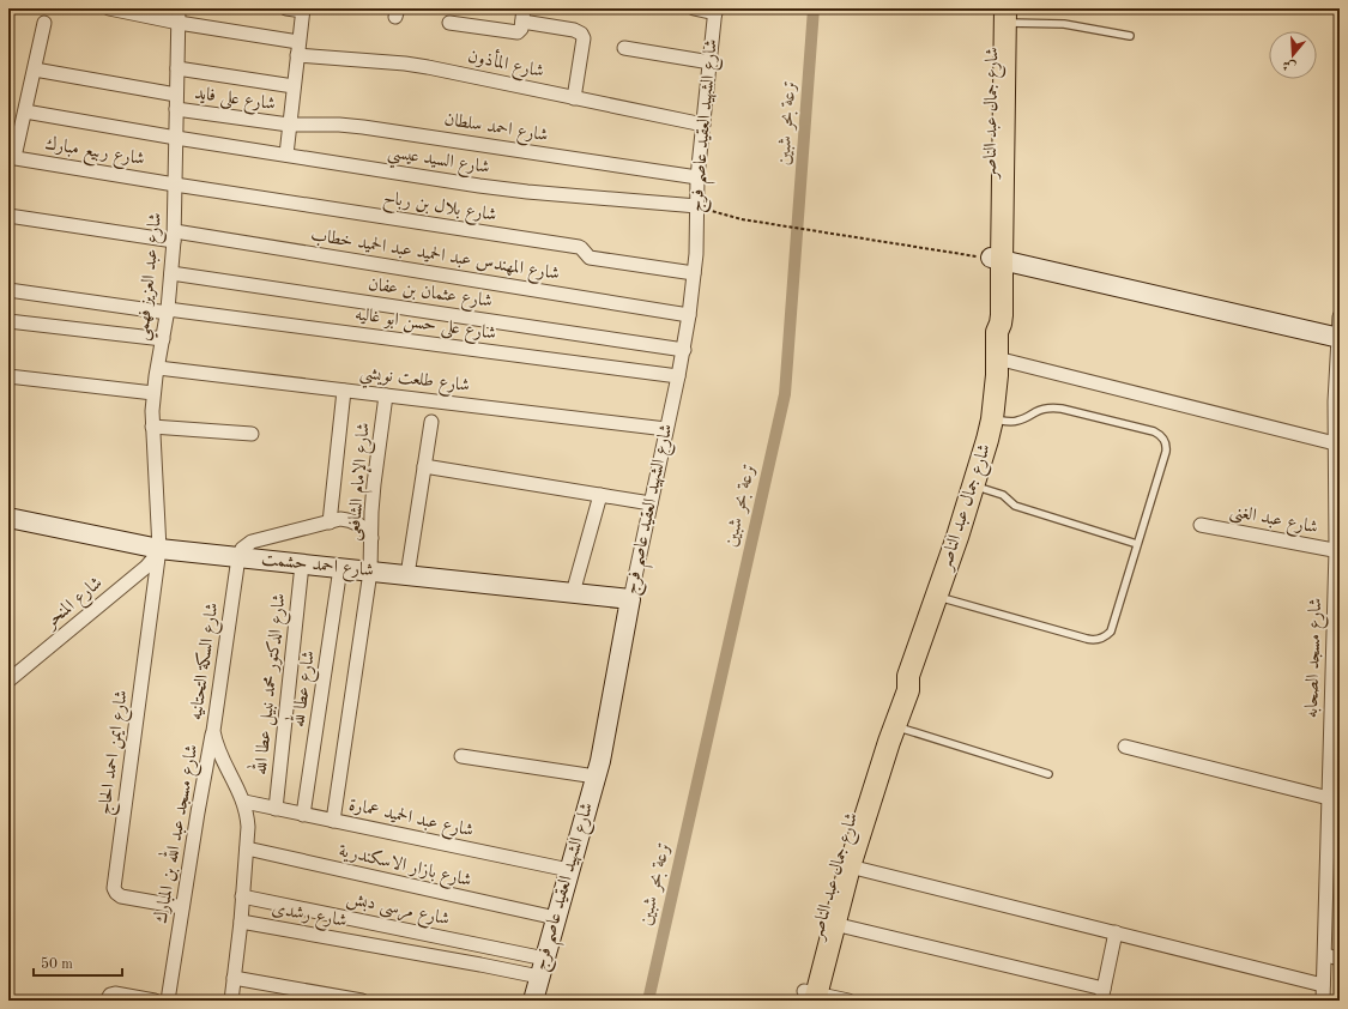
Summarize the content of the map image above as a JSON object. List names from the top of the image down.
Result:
{
  "streets": {
    "main road": ["شارع جمال عبد الناصر"],
    "street": [
      "شارع المأذون",
      "شارع على فايد",
      "شارع الشهيد العقيد عاصم فرج",
      "شارع احمد سلطان",
      "شارع ربيع مبارك",
      "شارع السيد عيسي",
      "شارع بلال بن رباح",
      "شارع المهندس عبد الحميد عبد الحميد خطاب",
      "شارع عبد العزيز فهمي",
      "شارع عثمان بن عفان",
      "شارع على حسن ابو غاليه",
      "شارع طلعت نويشي",
      "شارع الإمام الشافعى",
      "شارع عبد الغنى",
      "شارع احمد حشمت",
      "شارع المنحر",
      "شارع مسجد الصحابه",
      "شارع السكة التحتانيه",
      "شارع الدكتور محمد نبيل عطا الله",
      "شارع عطا لله",
      "شارع ايمن احمد الحاج",
      "شارع عبد الحميد عمارة",
      "شارع مسجد عبد الله بن المبارك",
      "شارع بازار الاسكندرية",
      "شارع مرسى دبش",
      "شارع رشدى"
    ]
  },
  "crossings": [
    ["شارع المأذون", "شارع الشهيد العقيد عاصم فرج"],
    ["شارع على فايد", "شارع احمد سلطان"],
    ["شارع على فايد", "شارع عبد العزيز فهمي"],
    ["شارع الشهيد العقيد عاصم فرج", "شارع احمد سلطان"],
    ["شارع الشهيد العقيد عاصم فرج", "شارع السيد عيسي"],
    ["شارع الشهيد العقيد عاصم فرج", "شارع بلال بن رباح"],
    ["شارع الشهيد العقيد عاصم فرج", "شارع المهندس عبد الحميد عبد الحميد خطاب"],
    ["شارع الشهيد العقيد عاصم فرج", "شارع عثمان بن عفان"],
    ["شارع الشهيد العقيد عاصم فرج", "شارع على حسن ابو غاليه"],
    ["شارع الشهيد العقيد عاصم فرج", "شارع طلعت نويشي"],
    ["شارع الشهيد العقيد عاصم فرج", "شارع احمد حشمت"],
    ["شارع الشهيد العقيد عاصم فرج", "شارع عبد الحميد عمارة"],
    ["شارع الشهيد العقيد عاصم فرج", "شارع بازار الاسكندرية"],
    ["شارع الشهيد العقيد عاصم فرج", "شارع مرسى دبش"],
    ["شارع الشهيد العقيد عاصم فرج", "شارع رشدى"],
    ["شارع ربيع مبارك", "شارع بلال بن رباح"],
    ["شارع ربيع مبارك", "شارع عبد العزيز فهمي"],
    ["شارع السيد عيسي", "شارع عبد العزيز فهمي"],
    ["شارع بلال بن رباح", "شارع عبد العزيز فهمي"],
    ["شارع المهندس عبد الحميد عبد الحميد خطاب", "شارع عبد العزيز فهمي"],
    ["شارع عبد العزيز فهمي", "شارع عثمان بن عفان"],
    ["شارع عبد العزيز فهمي", "شارع على حسن ابو غاليه"],
    ["شارع عبد العزيز فهمي", "شارع طلعت نويشي"],
    ["شارع عبد العزيز فهمي", "شارع احمد حشمت"],
    ["شارع عبد العزيز فهمي", "شارع المنحر"],
    ["شارع عبد العزيز فهمي", "شارع ايمن احمد الحاج"],
    ["شارع طلعت نويشي", "شارع الإمام الشافعى"],
    ["شارع الإمام الشافعى", "شارع احمد حشمت"],
    ["شارع الإمام الشافعى", "شارع عبد الحميد عمارة"],
    ["شارع عبد الغنى", "شارع مسجد الصحابه"],
    ["شارع احمد حشمت", "شارع المنحر"],
    ["شارع احمد حشمت", "شارع السكة التحتانيه"],
    ["شارع احمد حشمت", "شارع الدكتور محمد نبيل عطا الله"],
    ["شارع احمد حشمت", "شارع عطا لله"],
    ["شارع احمد حشمت", "شارع ايمن احمد الحاج"],
    ["شارع المنحر", "شارع ايمن احمد الحاج"],
    ["شارع السكة التحتانيه", "شارع عبد الحميد عمارة"],
    ["شارع السكة التحتانيه", "شارع مسجد عبد الله بن المبارك"],
    ["شارع السكة التحتانيه", "شارع بازار الاسكندرية"],
    ["شارع السكة التحتانيه", "شارع مرسى دبش"],
    ["شارع السكة التحتانيه", "شارع رشدى"],
    ["شارع الدكتور محمد نبيل عطا الله", "شارع عبد الحميد عمارة"],
    ["شارع عطا لله", "شارع عبد الحميد عمارة"],
    ["شارع ايمن احمد الحاج", "شارع مسجد عبد الله بن المبارك"]
  ],
  "water": ["ترعة بحر شبين"],
  "scale_bar": "50 m",
  "north": "bottom"
}
